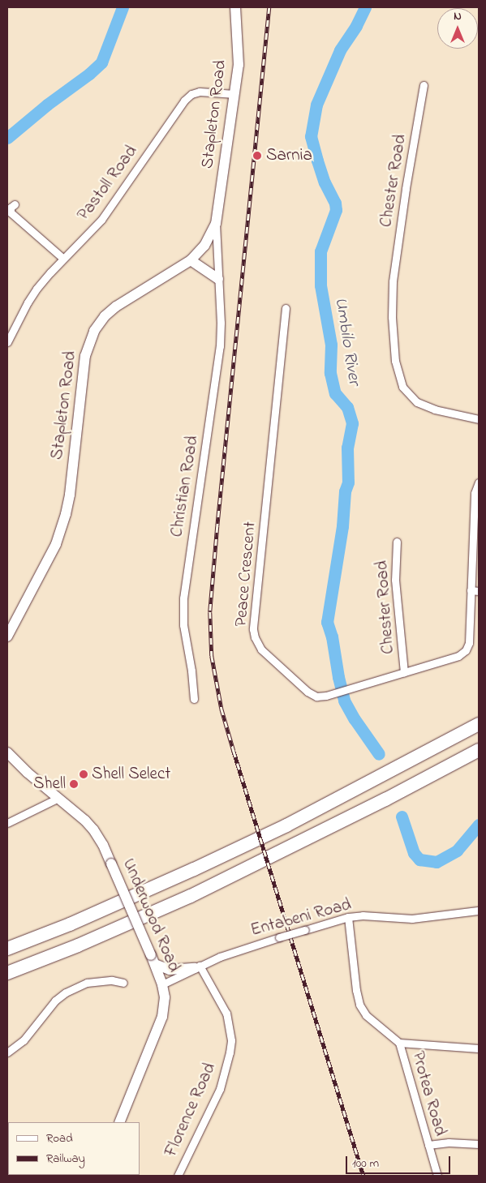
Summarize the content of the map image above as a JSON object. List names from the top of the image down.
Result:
{
  "streets": {
    "main road": ["Stapleton Road", "Underwood Road"],
    "street": [
      "Chester Road",
      "Pastoll Road",
      "Christian Road",
      "Peace Crescent",
      "Entabeni Road",
      "Protea Road",
      "Florence Road"
    ]
  },
  "crossings": [
    ["Stapleton Road", "Pastoll Road"],
    ["Stapleton Road", "Christian Road"],
    ["Chester Road", "Peace Crescent"],
    ["Underwood Road", "Entabeni Road"],
    ["Entabeni Road", "Florence Road"]
  ],
  "water": ["Umbilo River"],
  "places": ["Sarnia", "Shell Select", "Shell"],
  "legend": ["Road", "Railway"],
  "scale_bar": "100 m",
  "north": "top"
}
